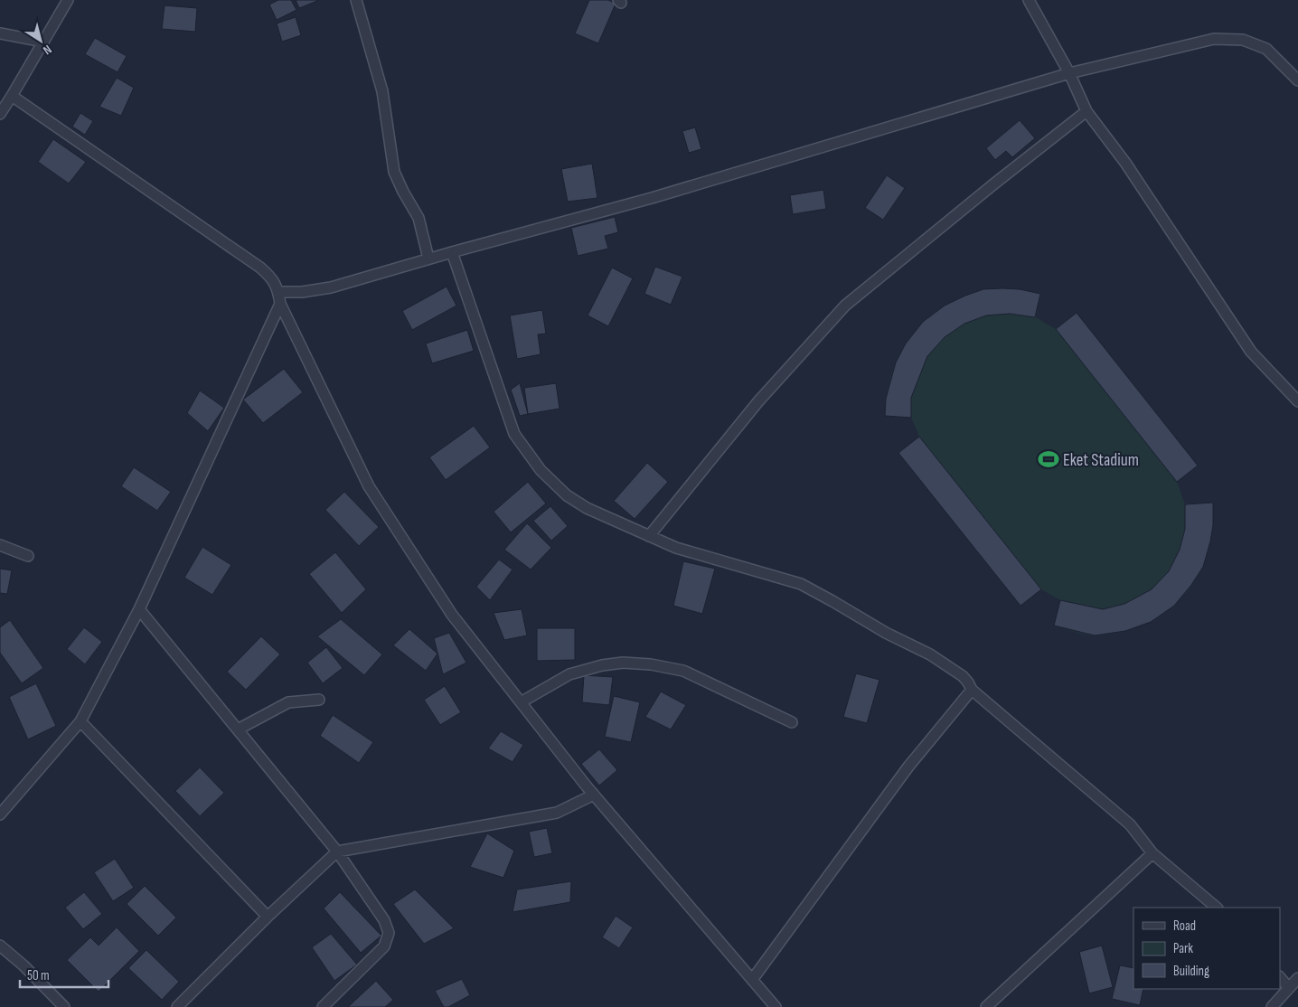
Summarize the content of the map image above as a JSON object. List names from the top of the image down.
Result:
{
  "places": {
    "sports": ["Eket Stadium"]
  },
  "legend": ["Road", "Park", "Building"],
  "scale_bar": "50 m",
  "north": "bottom right"
}
